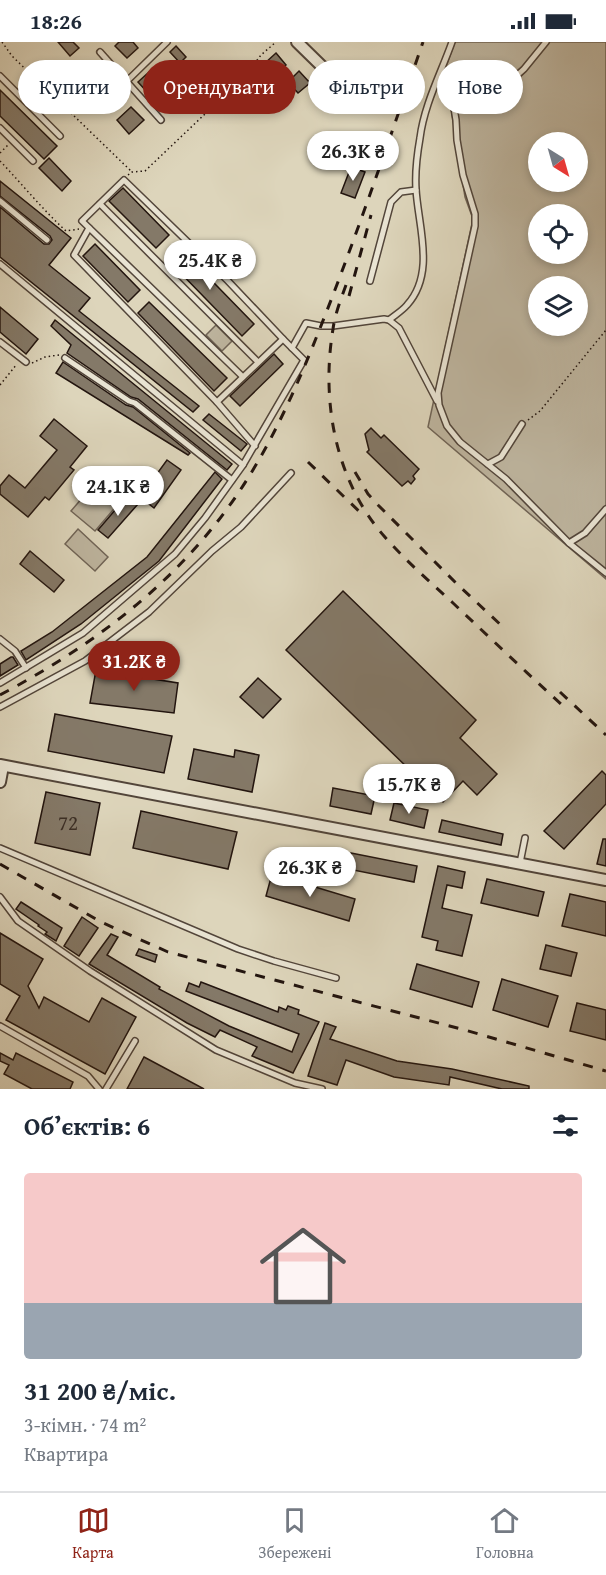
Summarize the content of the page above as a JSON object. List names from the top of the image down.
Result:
{
  "house_numbers": ["72"],
  "north": "bottom right",
  "page": {
    "status": "18:26",
    "chip": [
      "Купити",
      "Орендувати",
      "Фільтри",
      "Нове"
    ],
    "price": [
      "26.3K ₴",
      "25.4K ₴",
      "24.1K ₴",
      "31.2K ₴",
      "15.7K ₴",
      "26.3K ₴"
    ],
    "heading": "Об’єктів: 6",
    "list": [
      {
        "name": "31 200 ₴/міс.",
        "note": "3-кімн. · 74 m² · Квартира"
      }
    ],
    "tabs": ["Карта", "Збережені", "Головна"]
  }
}
